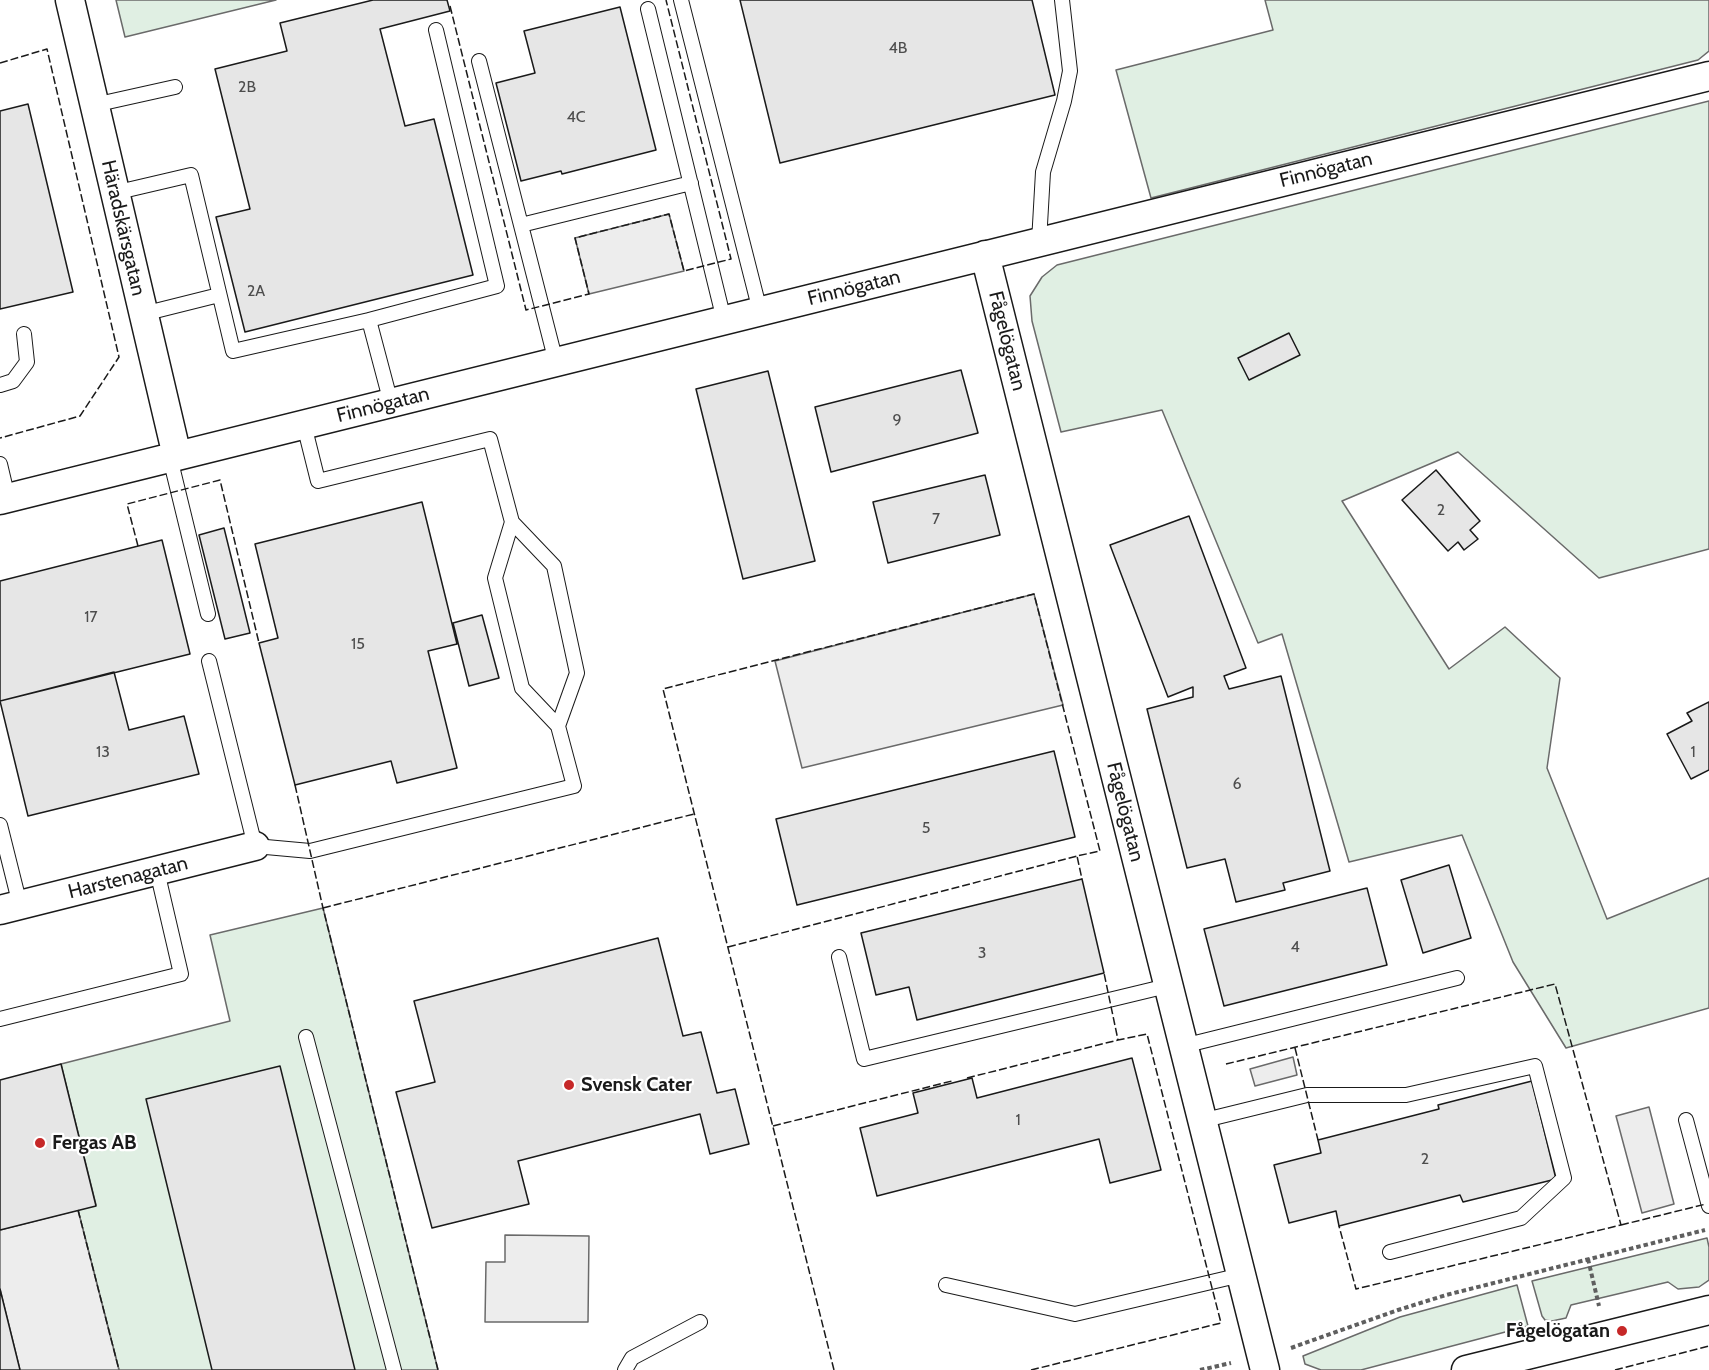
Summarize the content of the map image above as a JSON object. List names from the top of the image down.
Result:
{
  "streets": {
    "street": [
      "Finnögatan",
      "Häradskärsgatan",
      "Fågelögatan",
      "Harstenagatan"
    ]
  },
  "crossings": [
    ["Finnögatan", "Häradskärsgatan"],
    ["Finnögatan", "Fågelögatan"]
  ],
  "places": ["Svensk Cater", "Fergas AB", "Fågelögatan"],
  "house_numbers": [
    "4B",
    "2B",
    "4C",
    "2A",
    "9",
    "2",
    "7",
    "17",
    "15",
    "13",
    "1",
    "6",
    "5",
    "4",
    "3",
    "1",
    "2"
  ]
}
